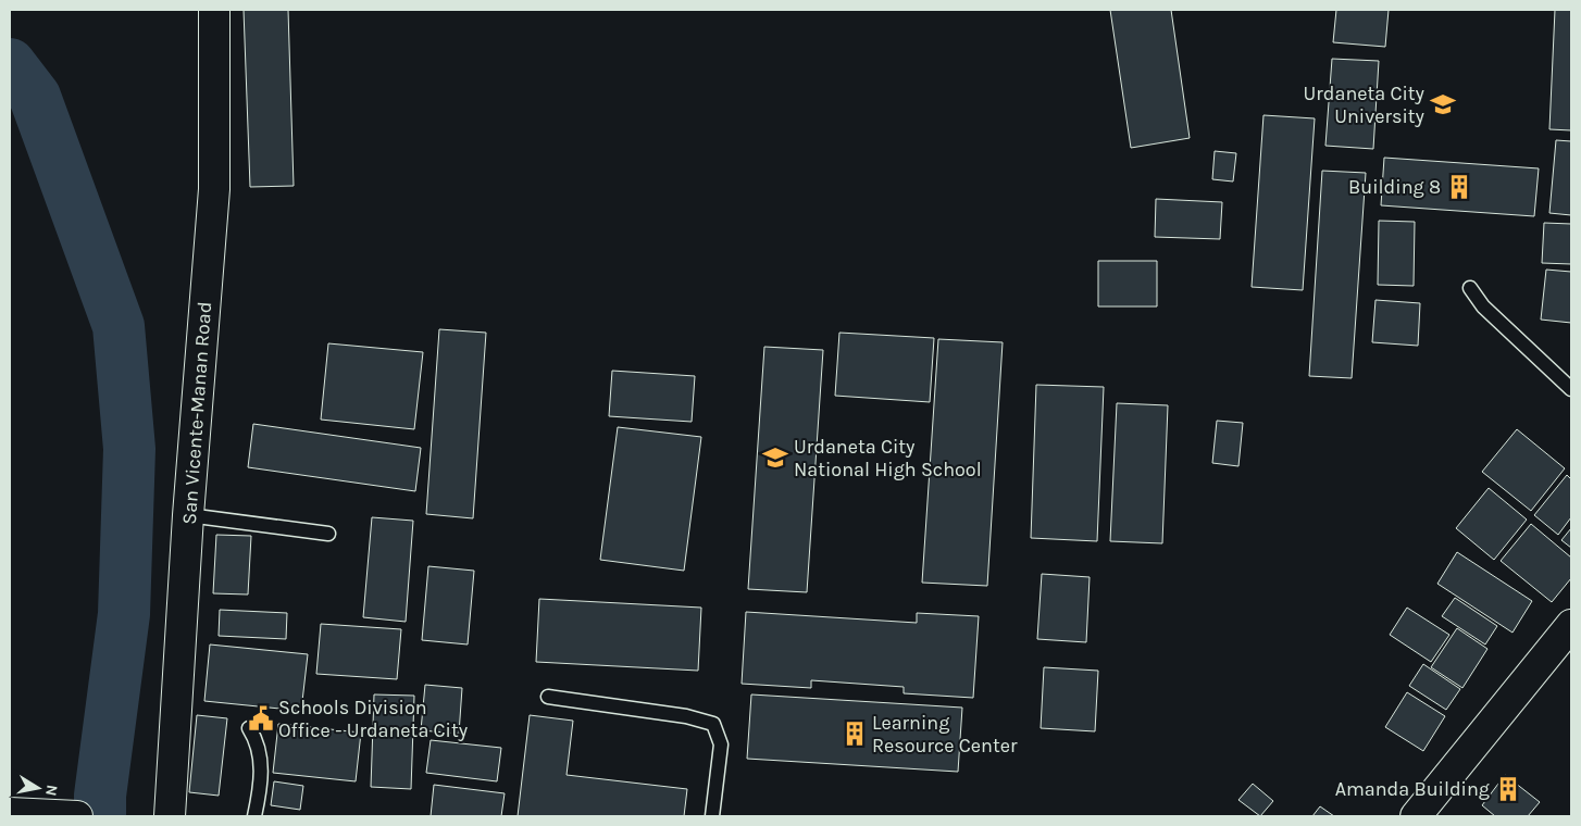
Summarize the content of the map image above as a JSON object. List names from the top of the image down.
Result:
{
  "streets": {
    "street": ["San Vicente-Manan Road"]
  },
  "places": {
    "school or university": ["Urdaneta City University", "Urdaneta City National High School"],
    "building": ["Building 8", "Learning Resource Center", "Amanda Building"],
    "public building": ["Schools Division Office - Urdaneta City"]
  },
  "north": "right"
}
